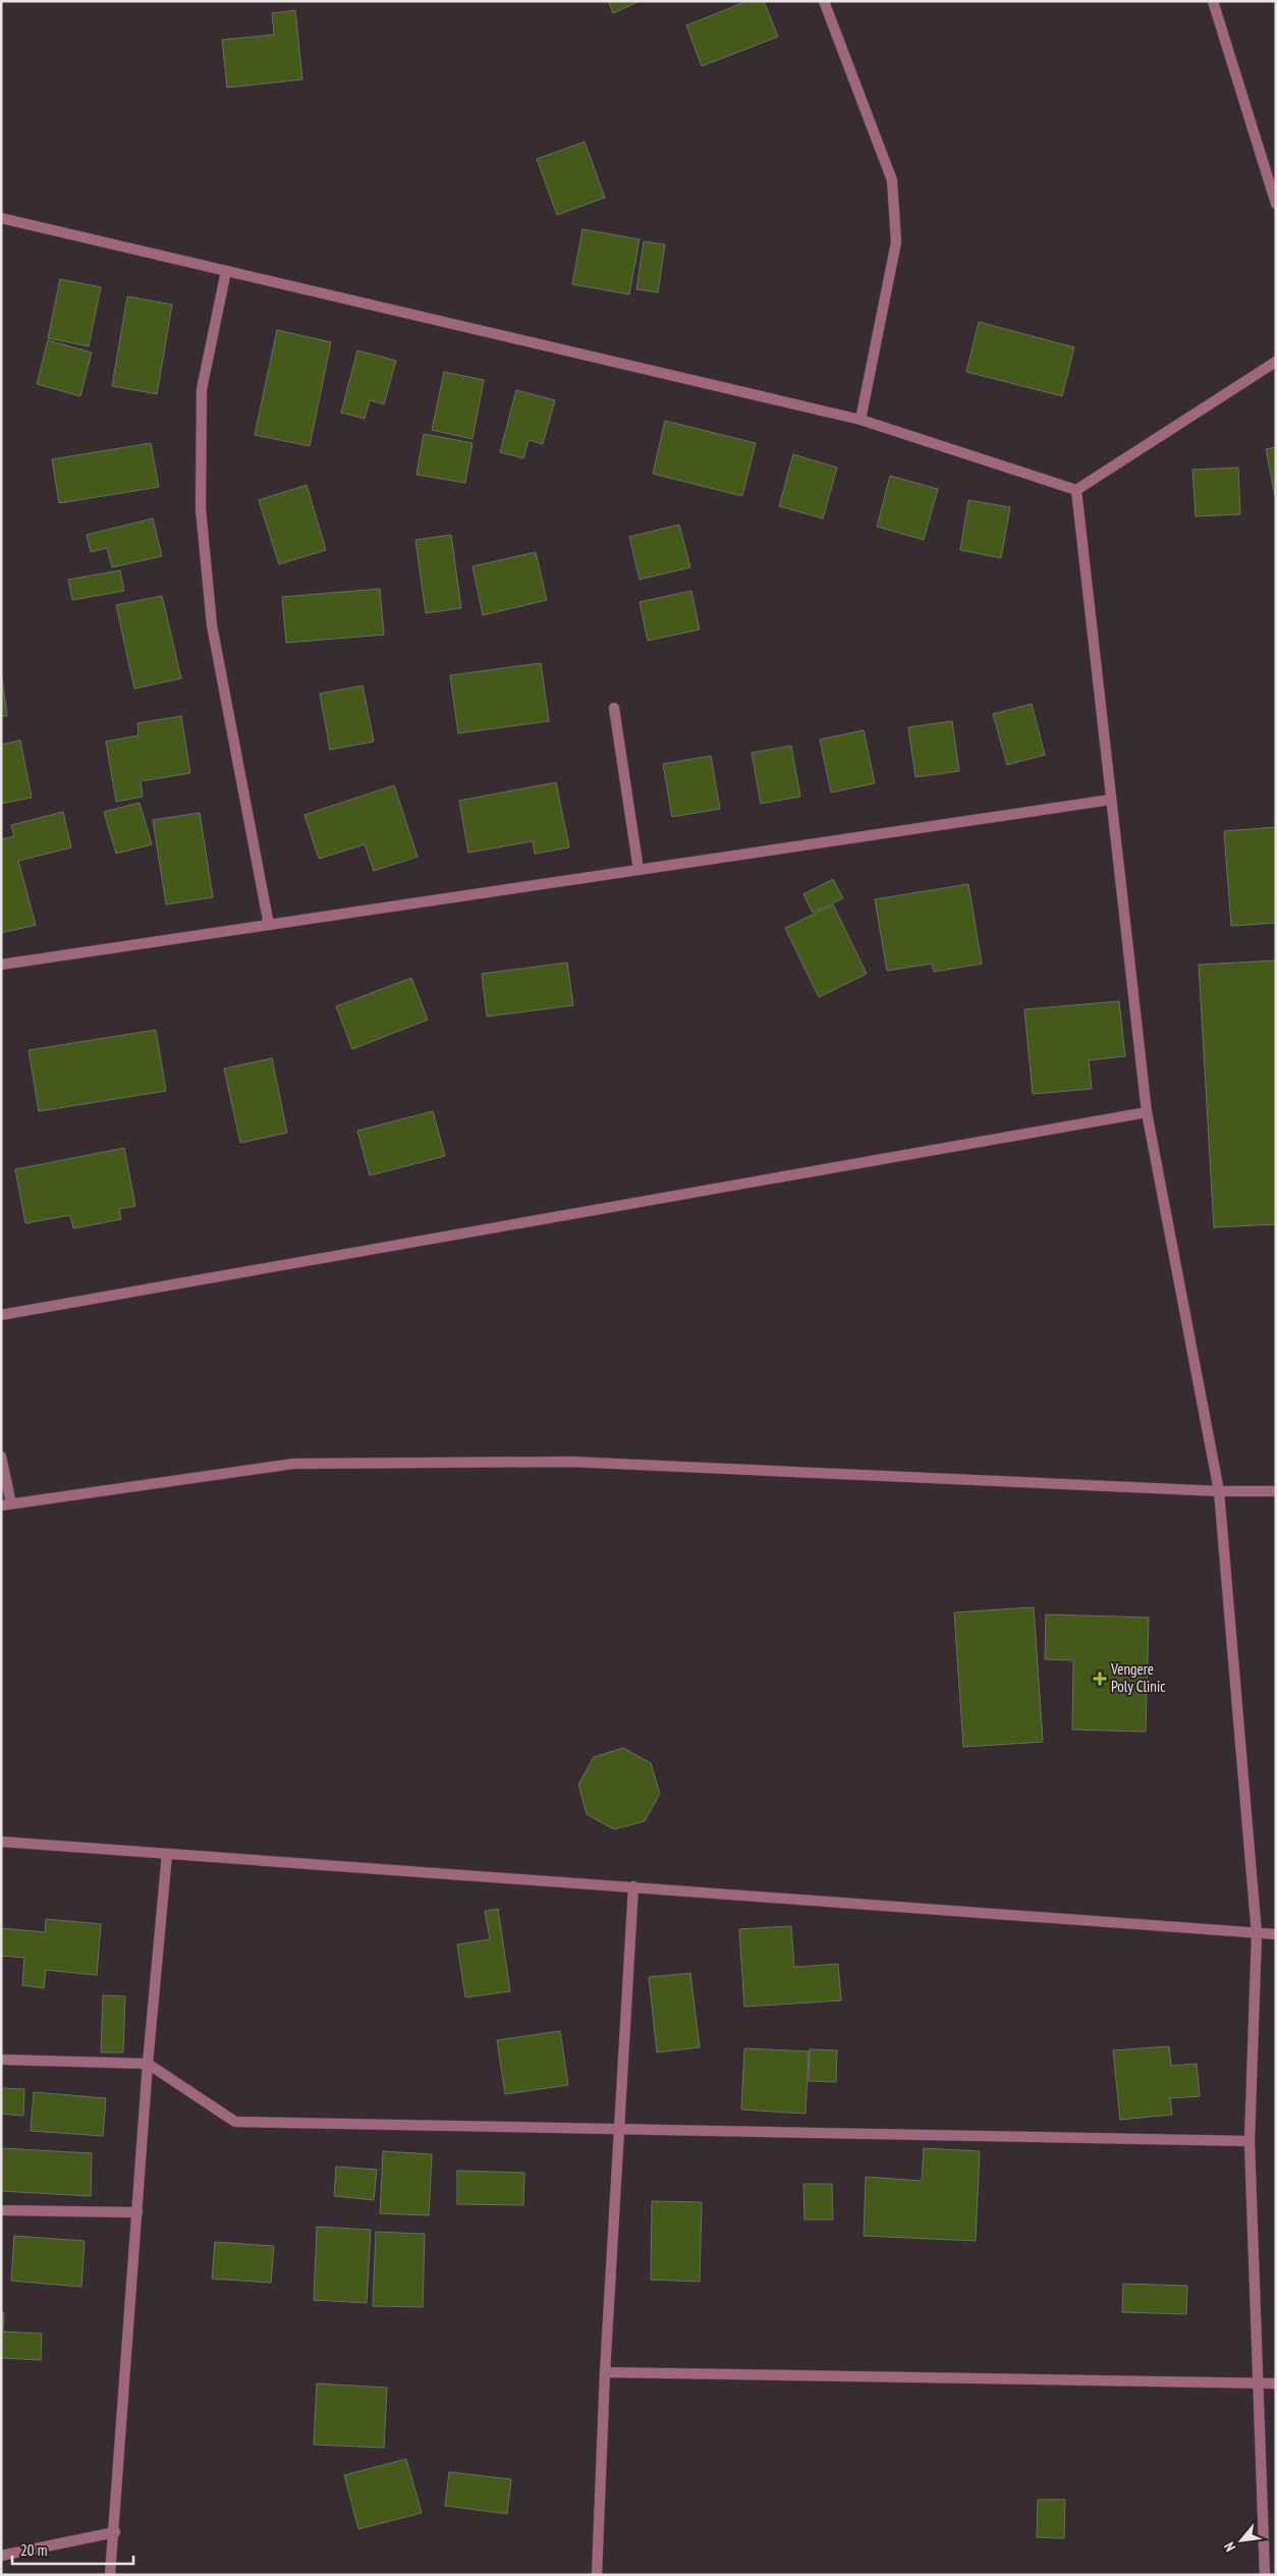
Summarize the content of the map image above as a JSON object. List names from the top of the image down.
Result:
{
  "places": {
    "health": ["Vengere Poly Clinic"]
  },
  "scale_bar": "20 m",
  "north": "bottom left"
}
